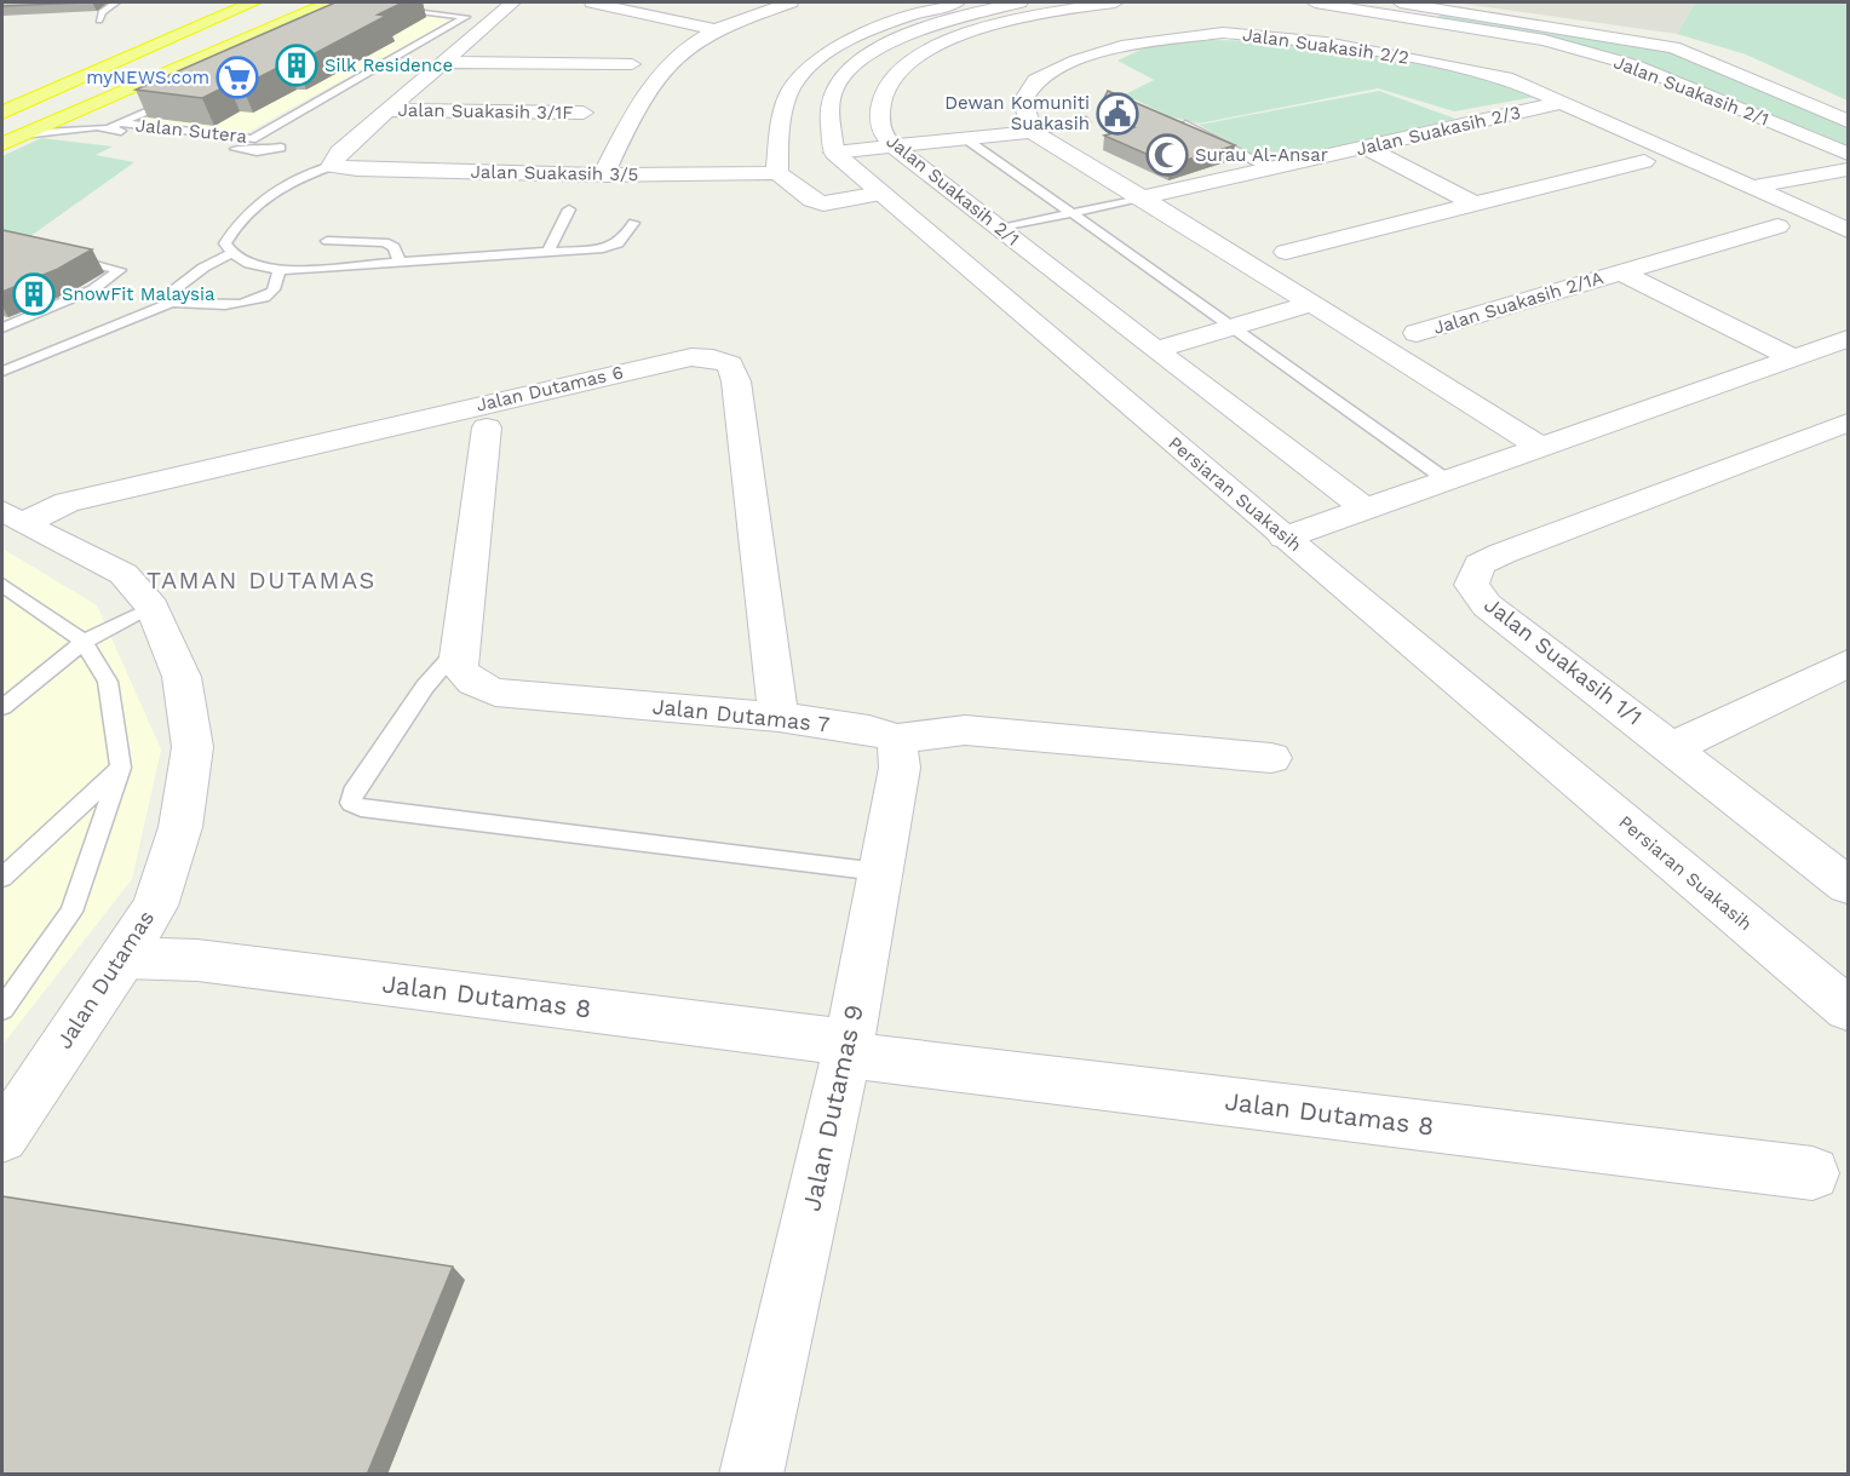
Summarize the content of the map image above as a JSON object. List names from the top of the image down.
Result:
{
  "streets": {
    "street": [
      "Jalan Suakasih 2/2",
      "Jalan Suakasih 2/1",
      "Jalan Suakasih 3/1F",
      "Jalan Suakasih 2/3",
      "Jalan Suakasih 3/5",
      "Jalan Suakasih 2/1A",
      "Jalan Dutamas 6",
      "Persiaran Suakasih",
      "Jalan Suakasih 1/1",
      "Jalan Dutamas 7",
      "Jalan Dutamas",
      "Jalan Dutamas 8",
      "Jalan Dutamas 9"
    ],
    "lane": ["Jalan Sutera"]
  },
  "crossings": [
    ["Jalan Suakasih 2/2", "Jalan Suakasih 2/3"],
    ["Jalan Dutamas 6", "Jalan Dutamas 7"],
    ["Jalan Dutamas 6", "Jalan Dutamas"],
    ["Jalan Dutamas 7", "Jalan Dutamas 9"],
    ["Jalan Dutamas", "Jalan Dutamas 8"],
    ["Jalan Dutamas 8", "Jalan Dutamas 9"]
  ],
  "districts": ["TAMAN DUTAMAS"],
  "places": {
    "building": ["Silk Residence", "SnowFit Malaysia"],
    "supermarket": ["myNEWS.com"],
    "public building": ["Dewan Komuniti Suakasih"],
    "mosque": ["Surau Al-Ansar"]
  }
}
